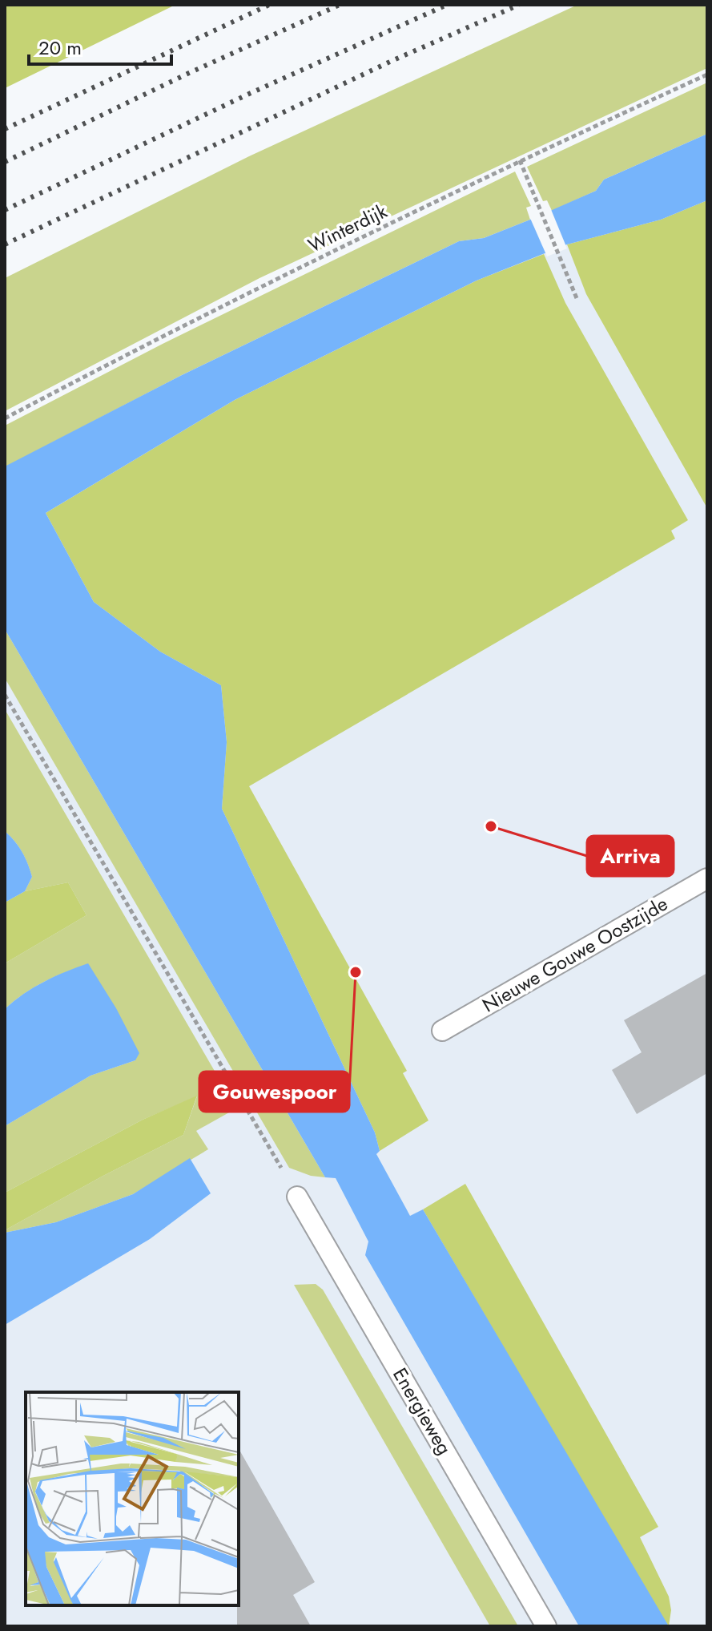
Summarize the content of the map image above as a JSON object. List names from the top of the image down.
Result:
{
  "streets": {
    "lane": ["Nieuwe Gouwe Oostzijde", "Energieweg"],
    "path": ["Winterdijk"]
  },
  "places": ["Arriva", "Gouwespoor"],
  "scale_bar": "20 m"
}
